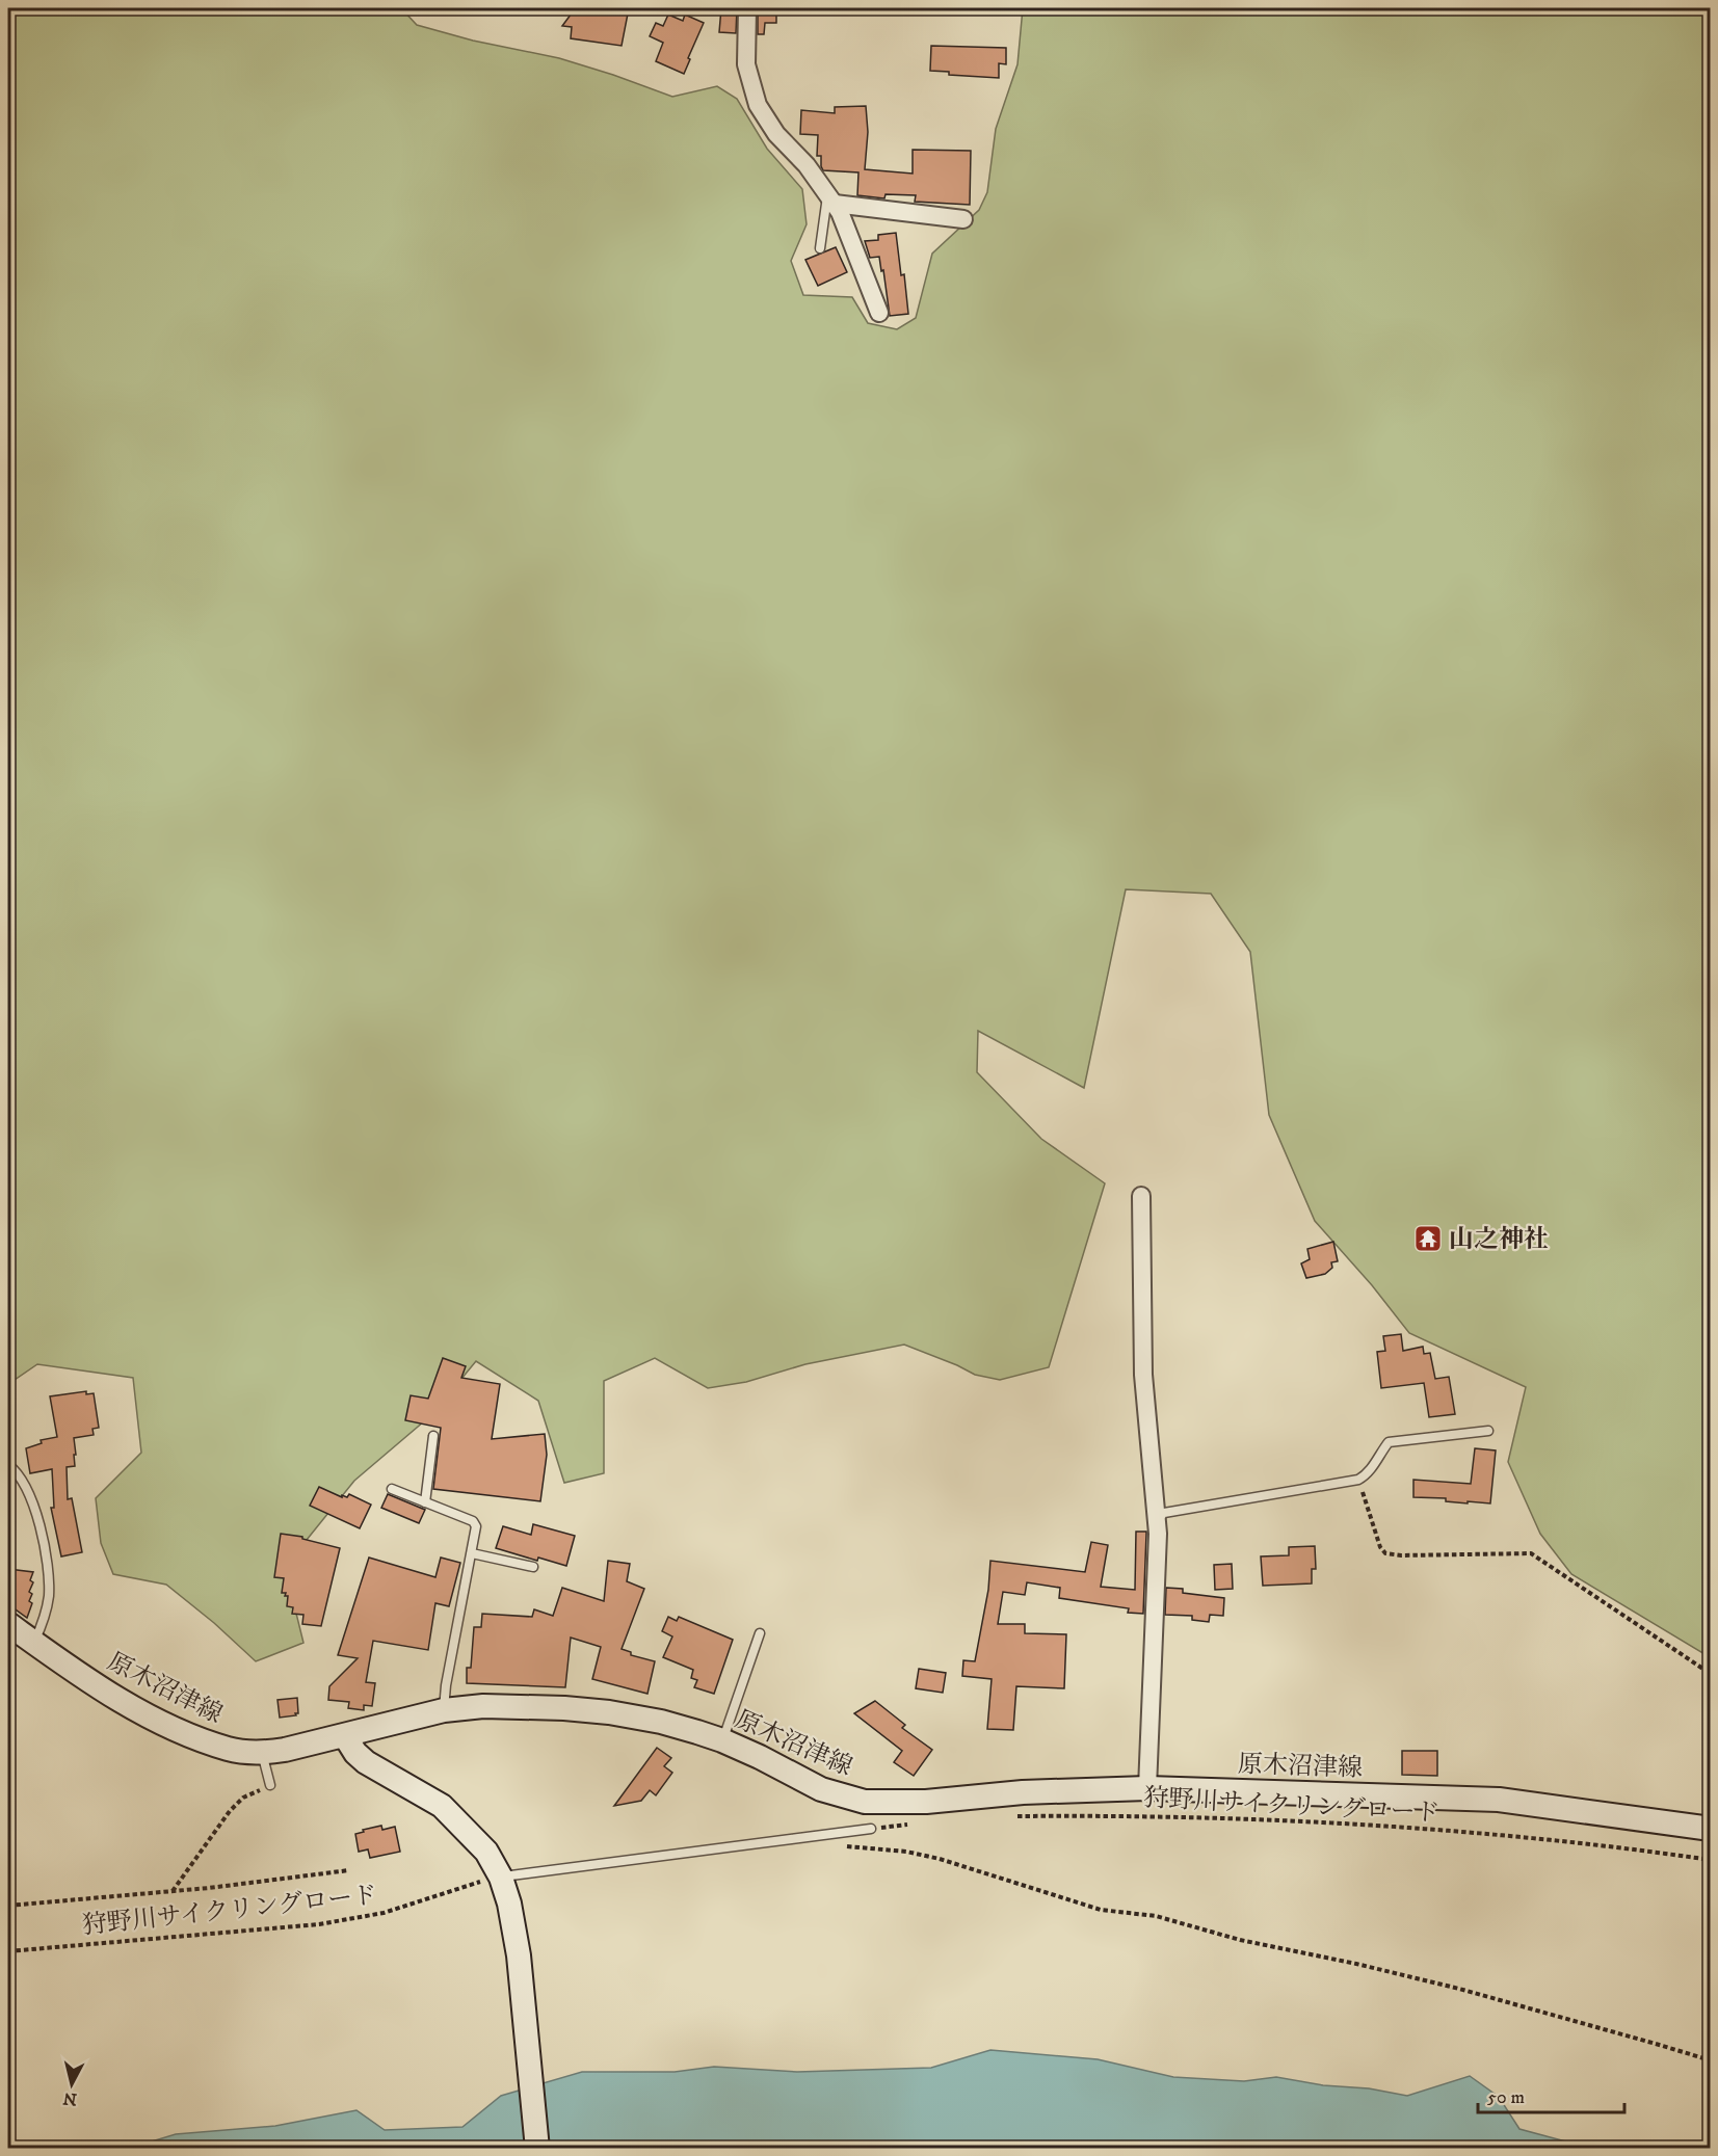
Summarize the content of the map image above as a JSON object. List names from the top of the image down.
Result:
{
  "streets": {
    "main road": ["原木沼津線"],
    "path": ["狩野川サイクリングロード"]
  },
  "places": {
    "temple": ["山之神社"]
  },
  "scale_bar": "50 m",
  "north": "bottom"
}
